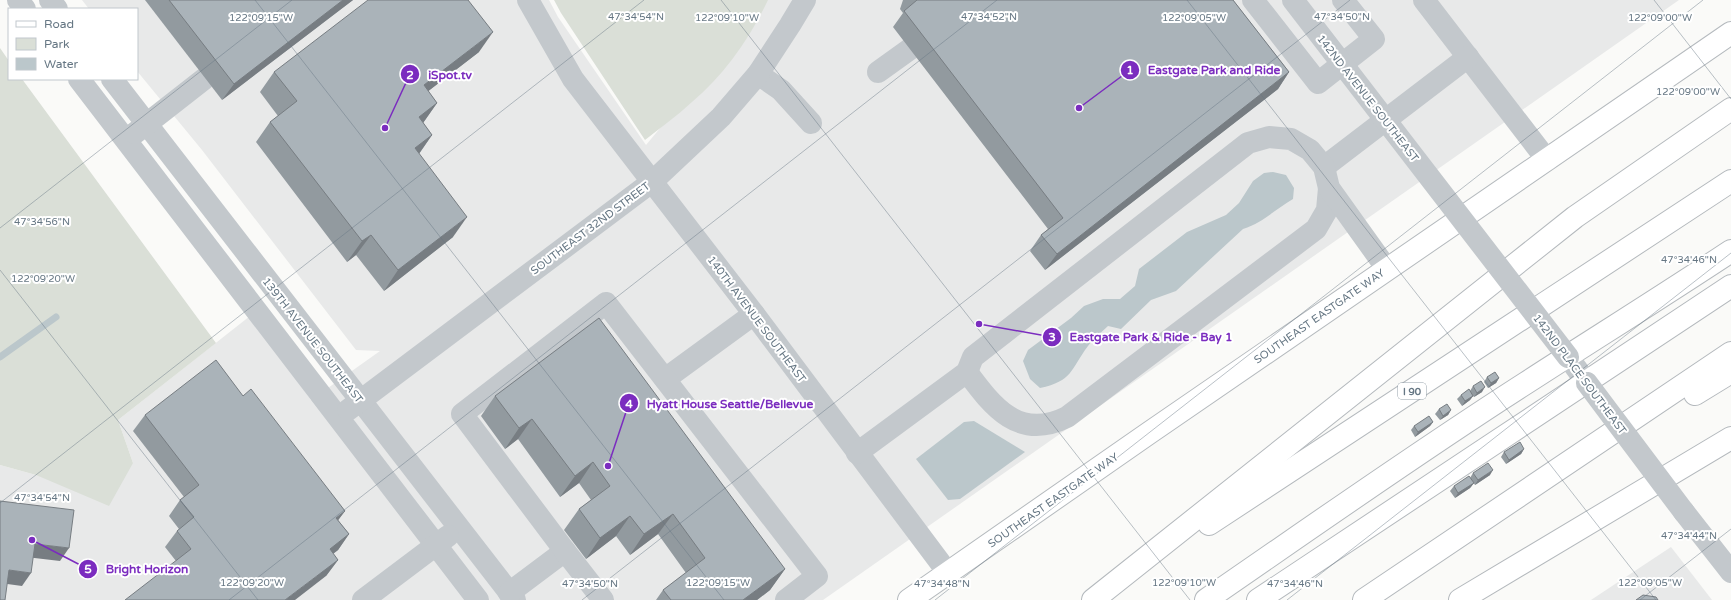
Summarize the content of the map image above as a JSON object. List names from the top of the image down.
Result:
{
  "streets": {
    "main road": ["SOUTHEAST EASTGATE WAY", "I 90"],
    "street": [
      "142ND AVENUE SOUTHEAST",
      "SOUTHEAST 32ND STREET",
      "140TH AVENUE SOUTHEAST",
      "139TH AVENUE SOUTHEAST",
      "142ND PLACE SOUTHEAST"
    ]
  },
  "crossings": [
    ["142ND AVENUE SOUTHEAST", "142ND PLACE SOUTHEAST"],
    ["SOUTHEAST 32ND STREET", "140TH AVENUE SOUTHEAST"],
    ["SOUTHEAST 32ND STREET", "139TH AVENUE SOUTHEAST"],
    ["SOUTHEAST EASTGATE WAY", "140TH AVENUE SOUTHEAST"]
  ],
  "places": [
    "Eastgate Park and Ride",
    "iSpot.tv",
    "Eastgate Park & Ride - Bay 1",
    "Hyatt House Seattle/Bellevue",
    "Bright Horizon"
  ],
  "legend": ["Road", "Park", "Water"],
  "coordinates": [
    "47°34'54\"N",
    "47°34'52\"N",
    "47°34'50\"N",
    "122°09'10\"W",
    "122°09'05\"W",
    "122°09'00\"W",
    "122°09'15\"W",
    "47°34'56\"N",
    "47°34'46\"N",
    "122°09'20\"W",
    "47°34'44\"N",
    "47°34'48\"N"
  ]
}
